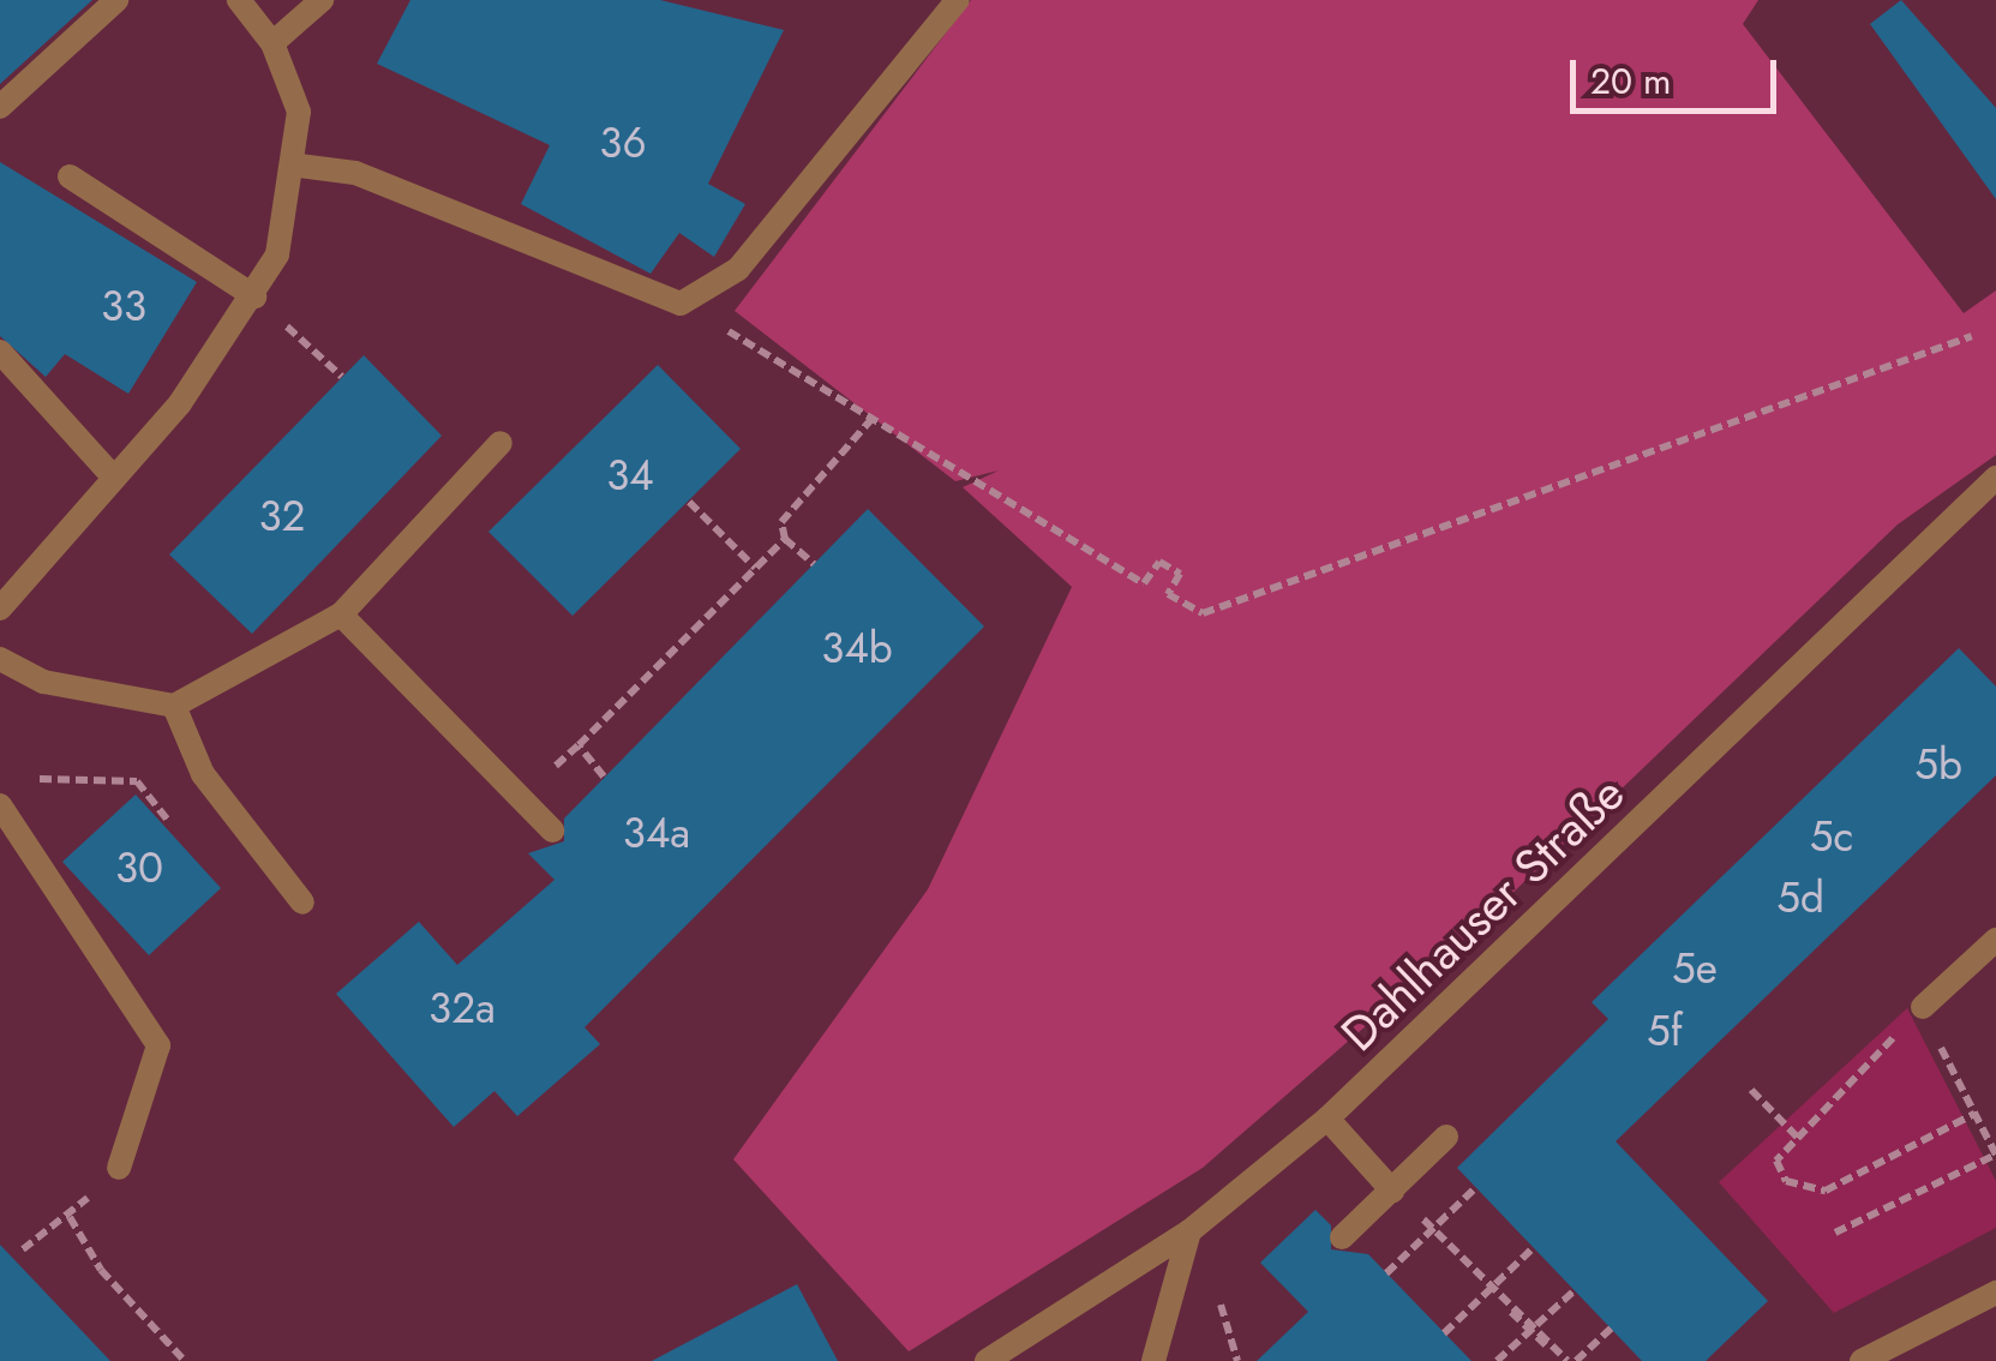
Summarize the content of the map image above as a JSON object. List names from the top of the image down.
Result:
{
  "streets": {
    "street": ["Dahlhauser Straße"]
  },
  "house_numbers": [
    "36",
    "33",
    "34",
    "32",
    "34b",
    "5b",
    "34a",
    "5c",
    "30",
    "5d",
    "5e",
    "32a",
    "5f"
  ],
  "scale_bar": "20 m"
}
